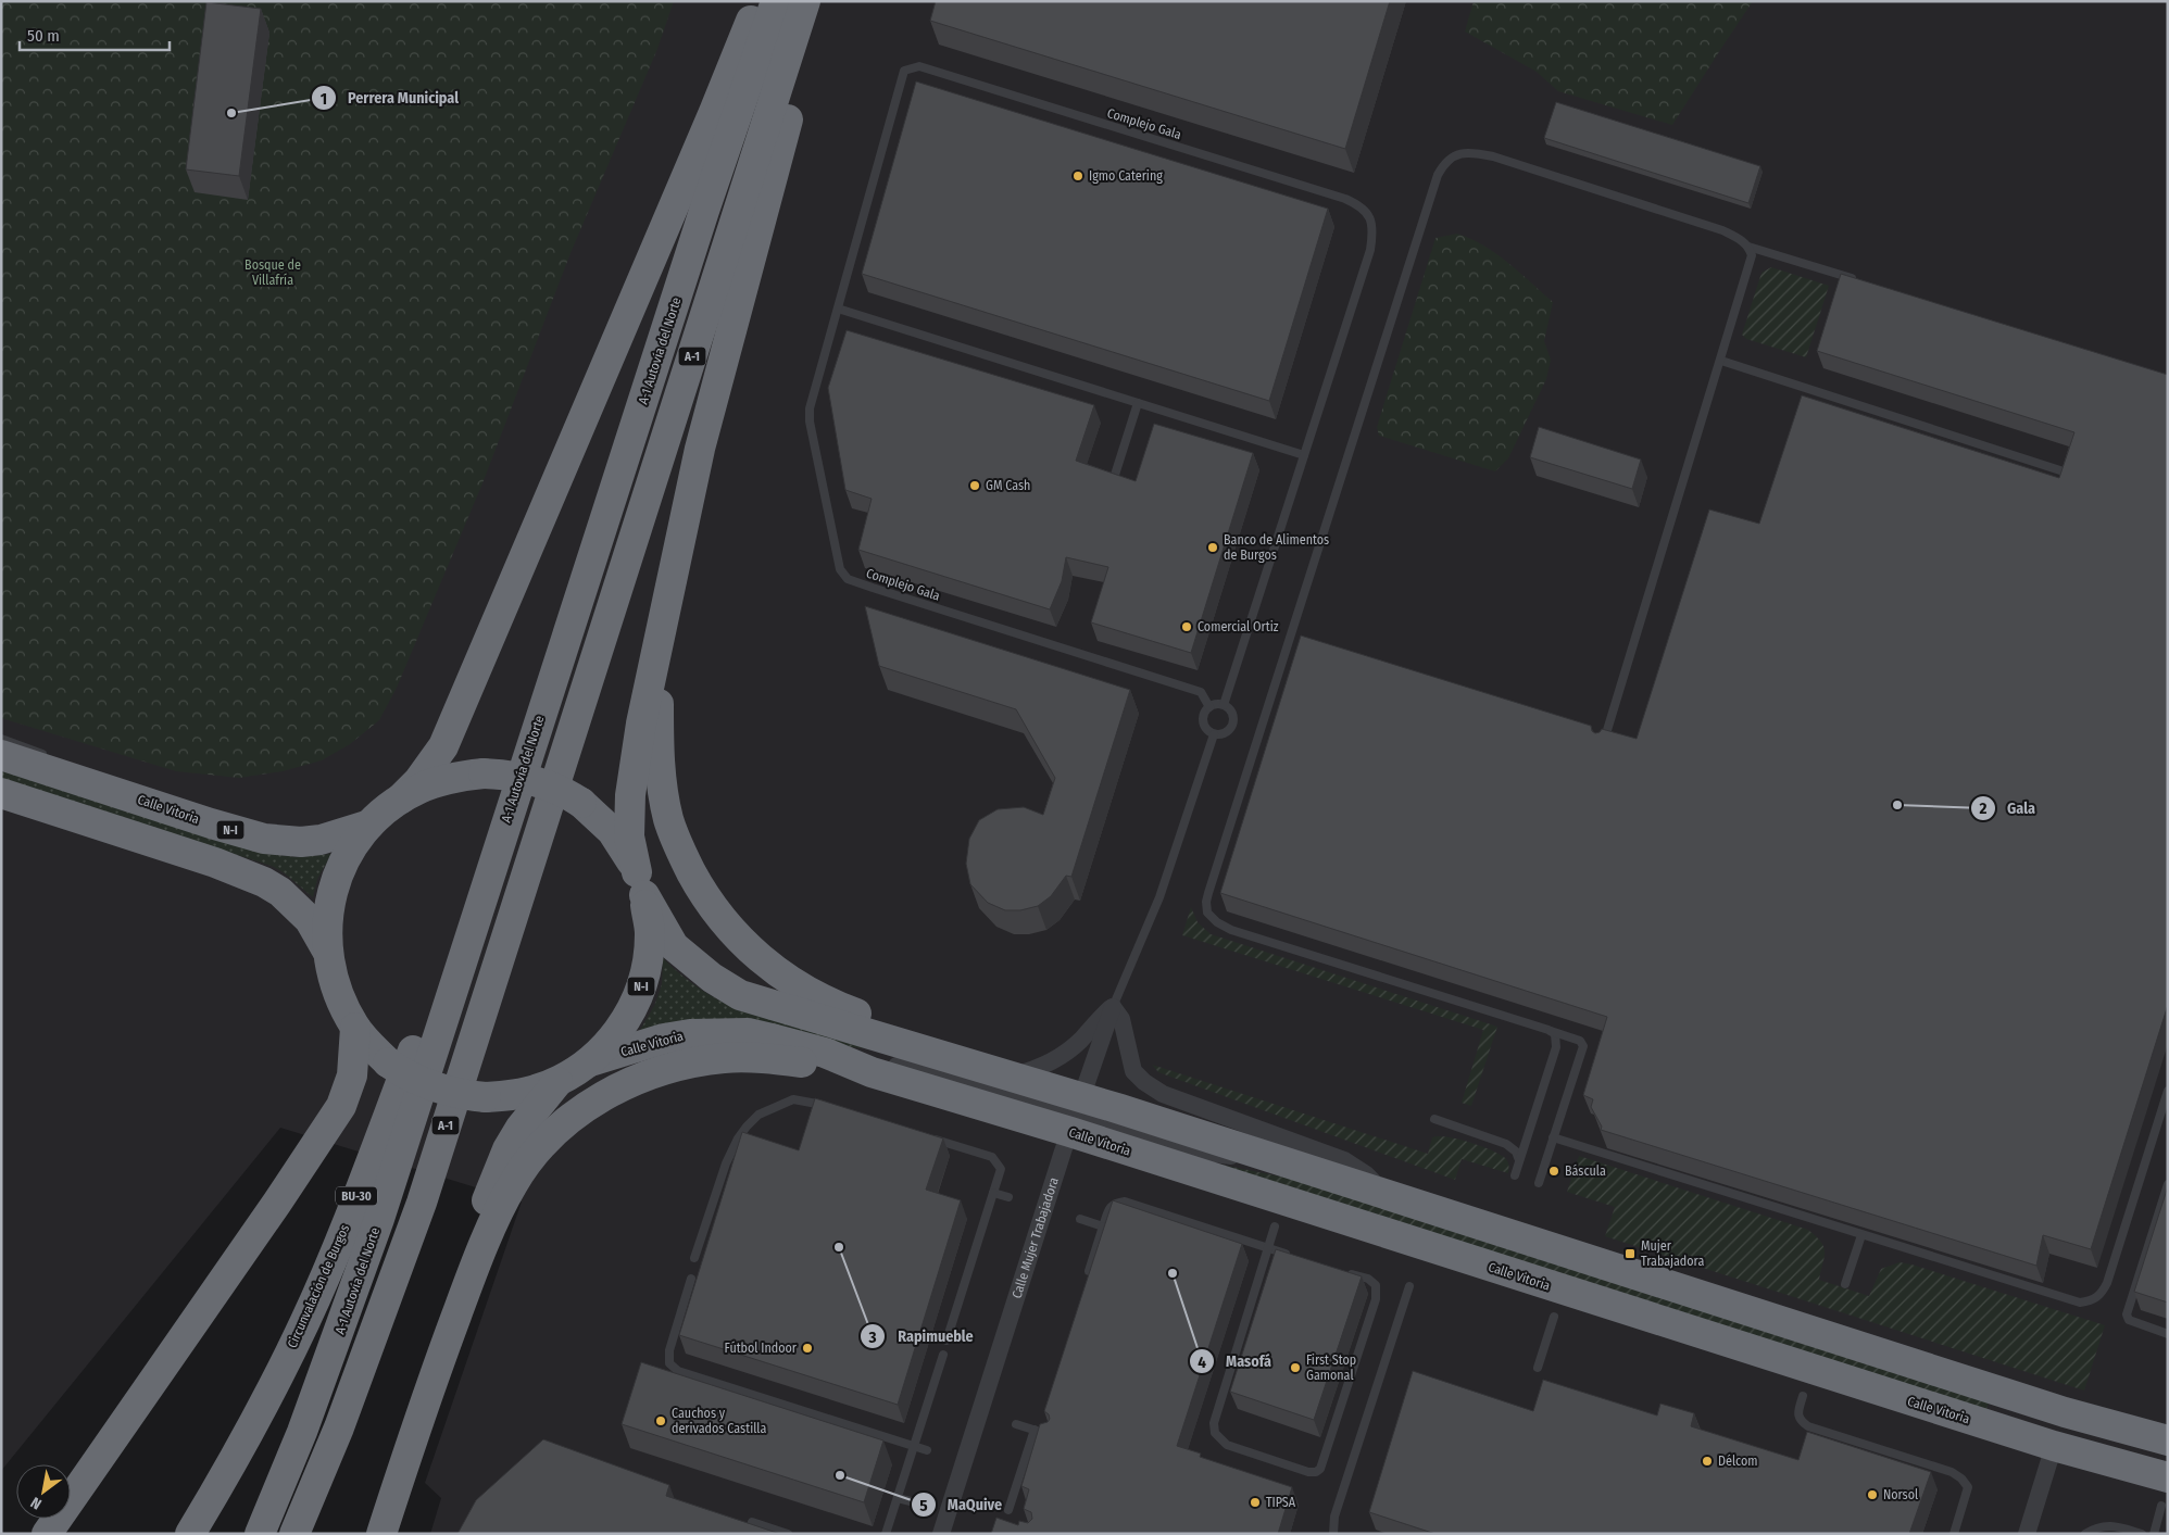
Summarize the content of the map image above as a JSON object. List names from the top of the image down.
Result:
{
  "streets": {
    "highway": [
      "A-1 Autovía del Norte",
      "A-1",
      "Calle Vitoria",
      "N-I",
      "BU-30",
      "Circunvalación de Burgos"
    ],
    "street": ["Calle Mujer Trabajadora"],
    "lane": ["Complejo Gala"]
  },
  "crossings": [
    ["A-1 Autovía del Norte", "Circunvalación de Burgos"],
    ["Calle Vitoria", "N-I"],
    ["Calle Vitoria", "Calle Mujer Trabajadora"]
  ],
  "parks": ["Bosque de Villafría"],
  "places": {
    "other": [
      "Perrera Municipal",
      "Igmo Catering",
      "GM Cash",
      "Banco de Alimentos de Burgos",
      "Comercial Ortiz",
      "Gala",
      "Báscula",
      "Rapimueble",
      "Masofá",
      "Fútbol Indoor",
      "First Stop Gamonal",
      "Cauchos y derivados Castilla",
      "Délcom",
      "MaQuive",
      "Norsol",
      "TIPSA"
    ],
    "transit": ["Mujer Trabajadora"]
  },
  "scale_bar": "50 m",
  "north": "bottom left"
}
